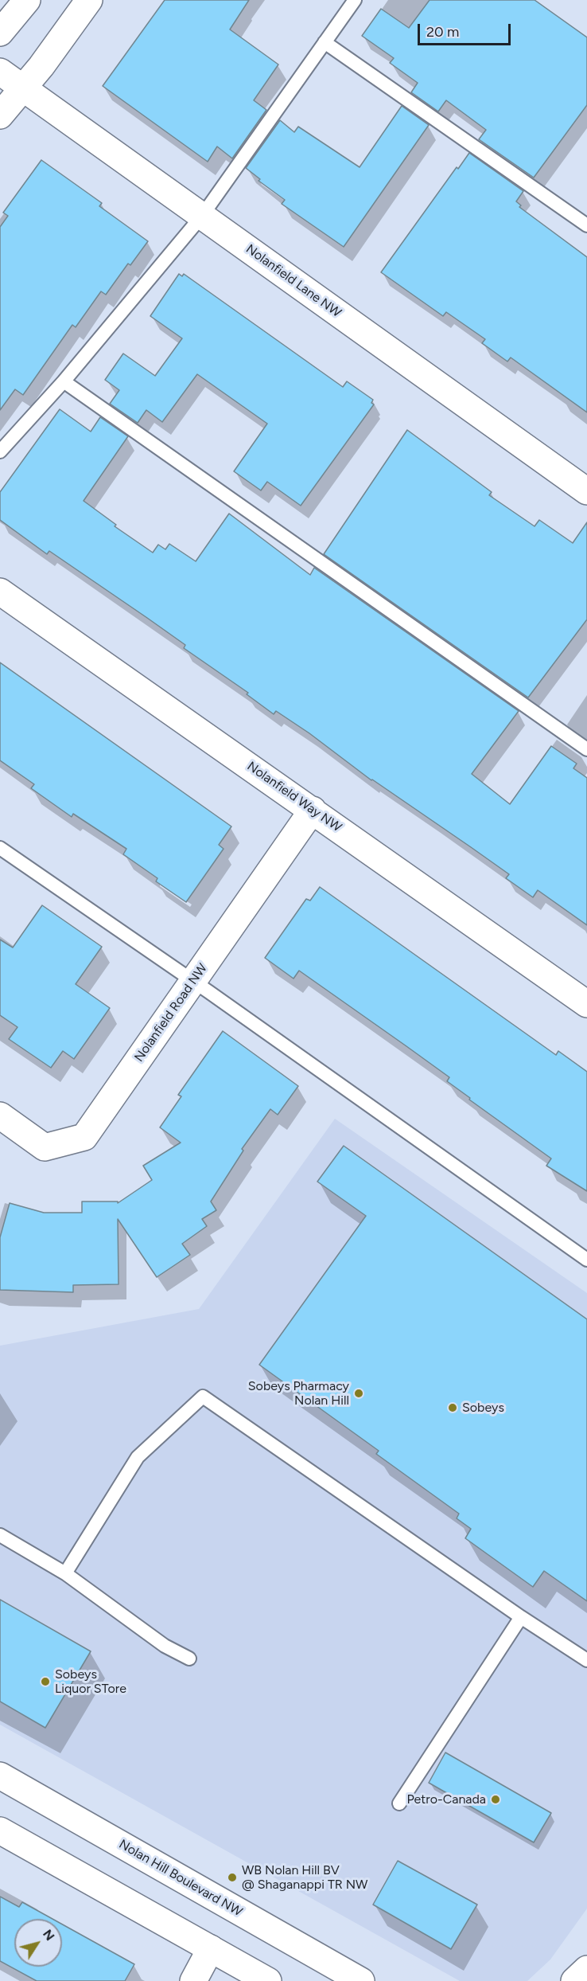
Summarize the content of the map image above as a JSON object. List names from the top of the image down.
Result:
{
  "streets": {
    "street": [
      "Nolanfield Lane NW",
      "Nolanfield Way NW",
      "Nolanfield Road NW",
      "Nolan Hill Boulevard NW"
    ]
  },
  "crossings": [
    ["Nolanfield Way NW", "Nolanfield Road NW"]
  ],
  "places": [
    "Sobeys Pharmacy Nolan Hill",
    "Sobeys",
    "Sobeys Liquor STore",
    "Petro-Canada",
    "WB Nolan Hill BV @ Shaganappi TR NW"
  ],
  "scale_bar": "20 m",
  "north": "top right"
}
